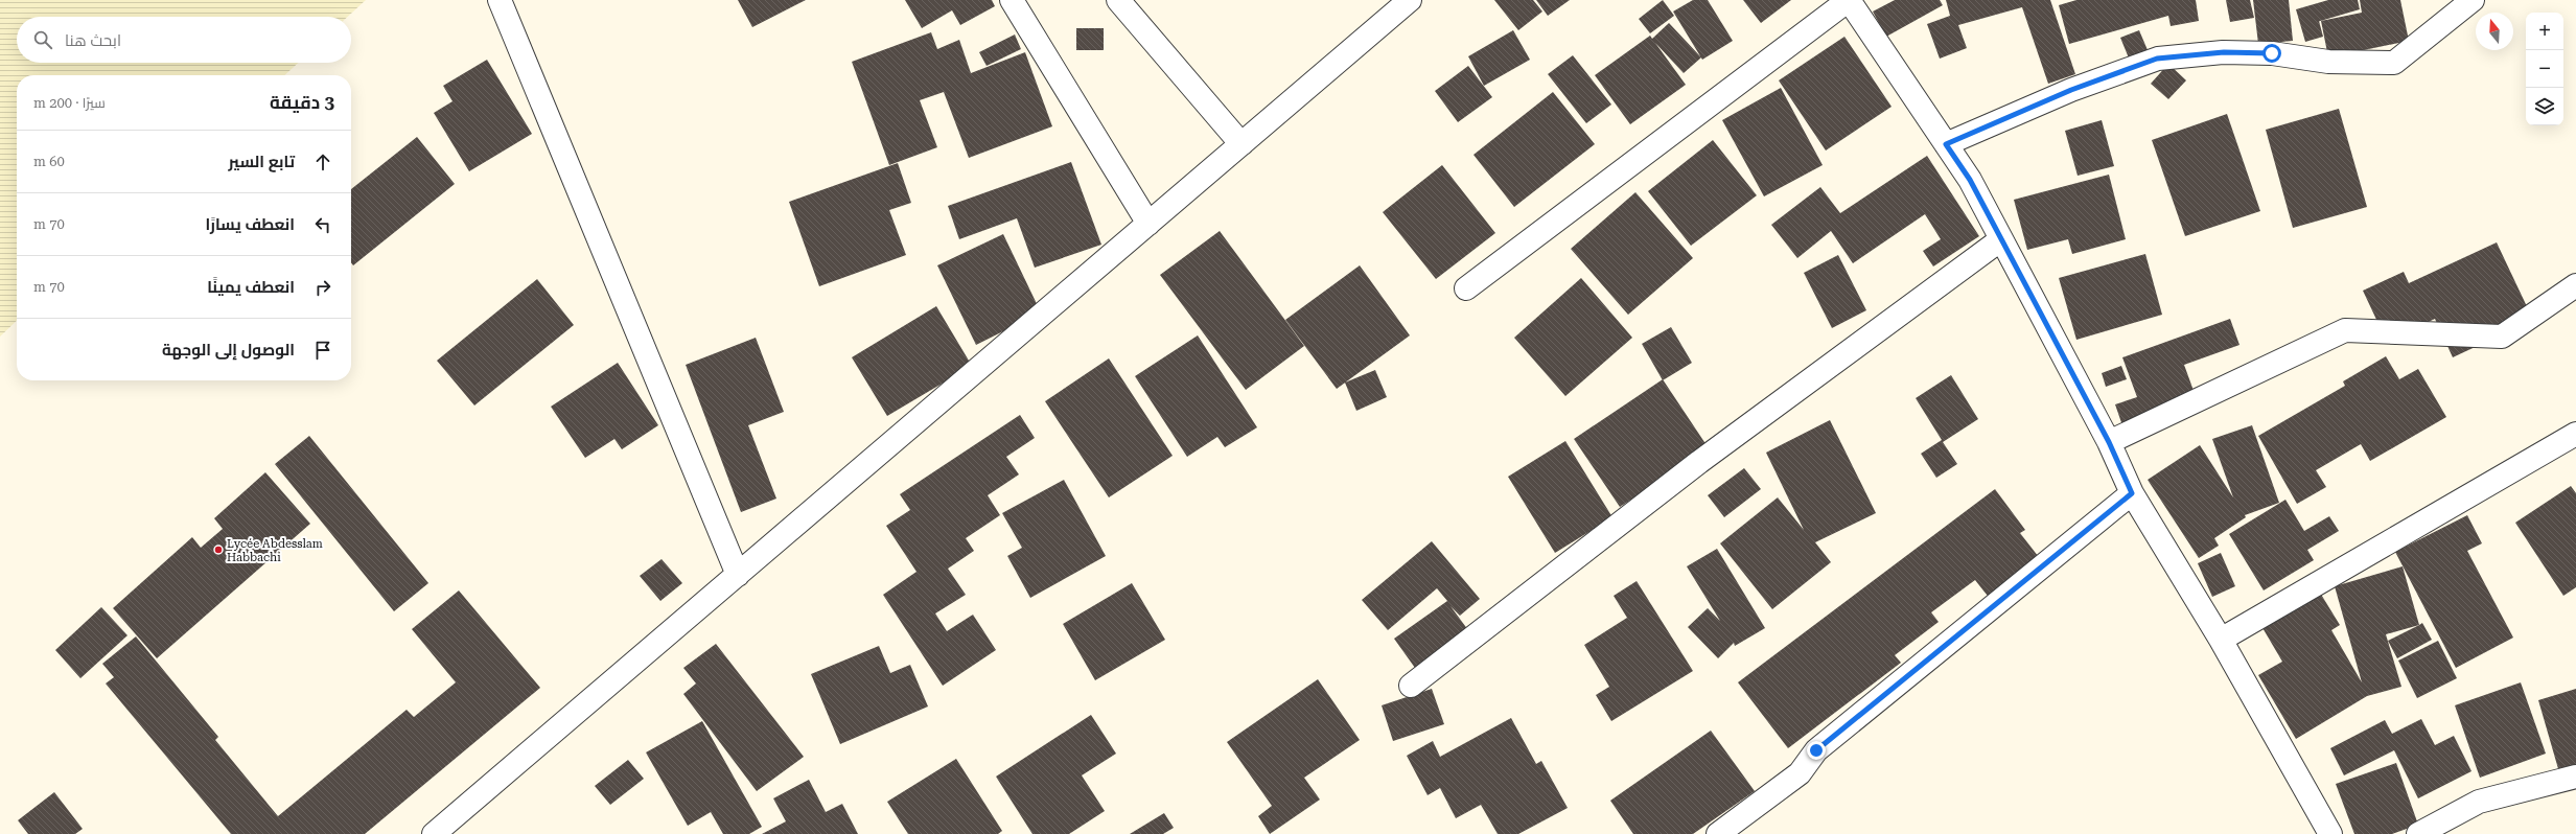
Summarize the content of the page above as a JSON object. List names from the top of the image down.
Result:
{
  "places": ["Lycée Abdesslam Habbachi"],
  "north": "top",
  "page": {
    "map_buttons": ["+", "−"],
    "search": "ابحث هنا",
    "heading": ["3 دقيقة", "سيرًا · 200 m"],
    "list": [
      ["تابع السير", "60 m"],
      ["انعطف يسارًا", "70 m"],
      ["انعطف يمينًا", "70 m"],
      "الوصول إلى الوجهة"
    ]
  }
}
